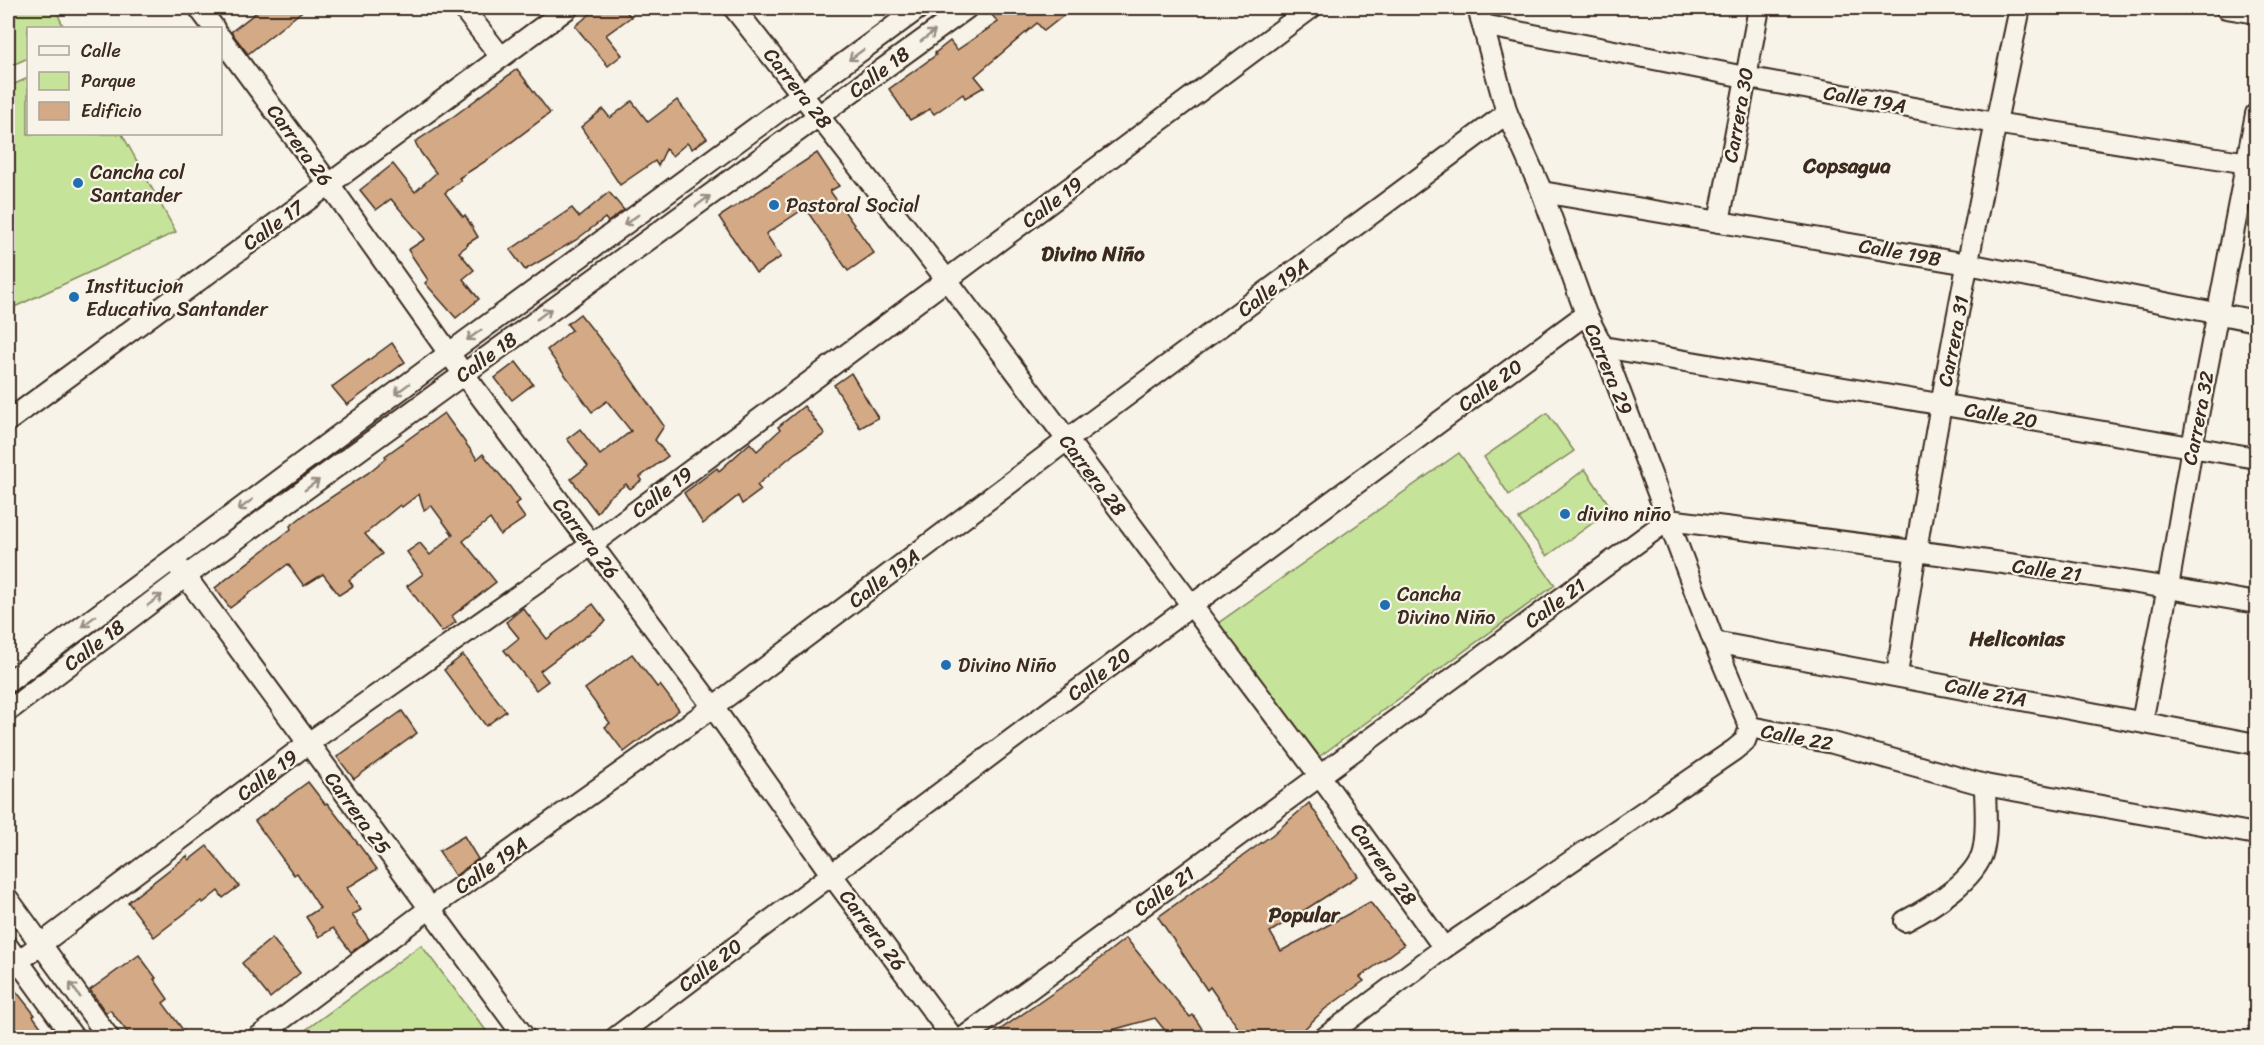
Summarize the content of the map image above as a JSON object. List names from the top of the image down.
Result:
{
  "streets": {
    "street": [
      "Calle 18",
      "Carrera 28",
      "Calle 19A",
      "Carrera 30",
      "Carrera 26",
      "Calle 19",
      "Calle 17",
      "Calle 19B",
      "Carrera 31",
      "Carrera 29",
      "Calle 20",
      "Carrera 32",
      "Calle 21",
      "Calle 21A",
      "Calle 22",
      "Carrera 25"
    ]
  },
  "crossings": [
    ["Calle 18", "Carrera 28"],
    ["Calle 18", "Carrera 26"],
    ["Calle 18", "Carrera 25"],
    ["Carrera 28", "Calle 19A"],
    ["Carrera 28", "Calle 19"],
    ["Carrera 28", "Calle 20"],
    ["Carrera 28", "Calle 21"],
    ["Carrera 28", "Calle 22"],
    ["Calle 19A", "Carrera 30"],
    ["Calle 19A", "Carrera 26"],
    ["Calle 19A", "Carrera 31"],
    ["Calle 19A", "Carrera 29"],
    ["Calle 19A", "Carrera 32"],
    ["Calle 19A", "Carrera 25"],
    ["Carrera 30", "Calle 19B"],
    ["Carrera 26", "Calle 19"],
    ["Carrera 26", "Calle 17"],
    ["Carrera 26", "Calle 20"],
    ["Calle 19", "Carrera 25"],
    ["Calle 19B", "Carrera 31"],
    ["Calle 19B", "Carrera 29"],
    ["Calle 19B", "Carrera 32"],
    ["Carrera 31", "Calle 20"],
    ["Carrera 31", "Calle 21"],
    ["Carrera 31", "Calle 21A"],
    ["Carrera 29", "Calle 20"],
    ["Carrera 29", "Calle 21"],
    ["Carrera 29", "Calle 21A"],
    ["Carrera 29", "Calle 22"],
    ["Calle 20", "Carrera 32"],
    ["Carrera 32", "Calle 21"],
    ["Carrera 32", "Calle 21A"]
  ],
  "districts": [
    "Copsagua",
    "Divino Niño",
    "Heliconias",
    "Popular"
  ],
  "places": [
    "Cancha col Santander",
    "Pastoral Social",
    "Institucion Educativa Santander",
    "divino niño",
    "Cancha Divino Niño",
    "Divino Niño"
  ],
  "legend": ["Calle", "Parque", "Edificio"]
}
